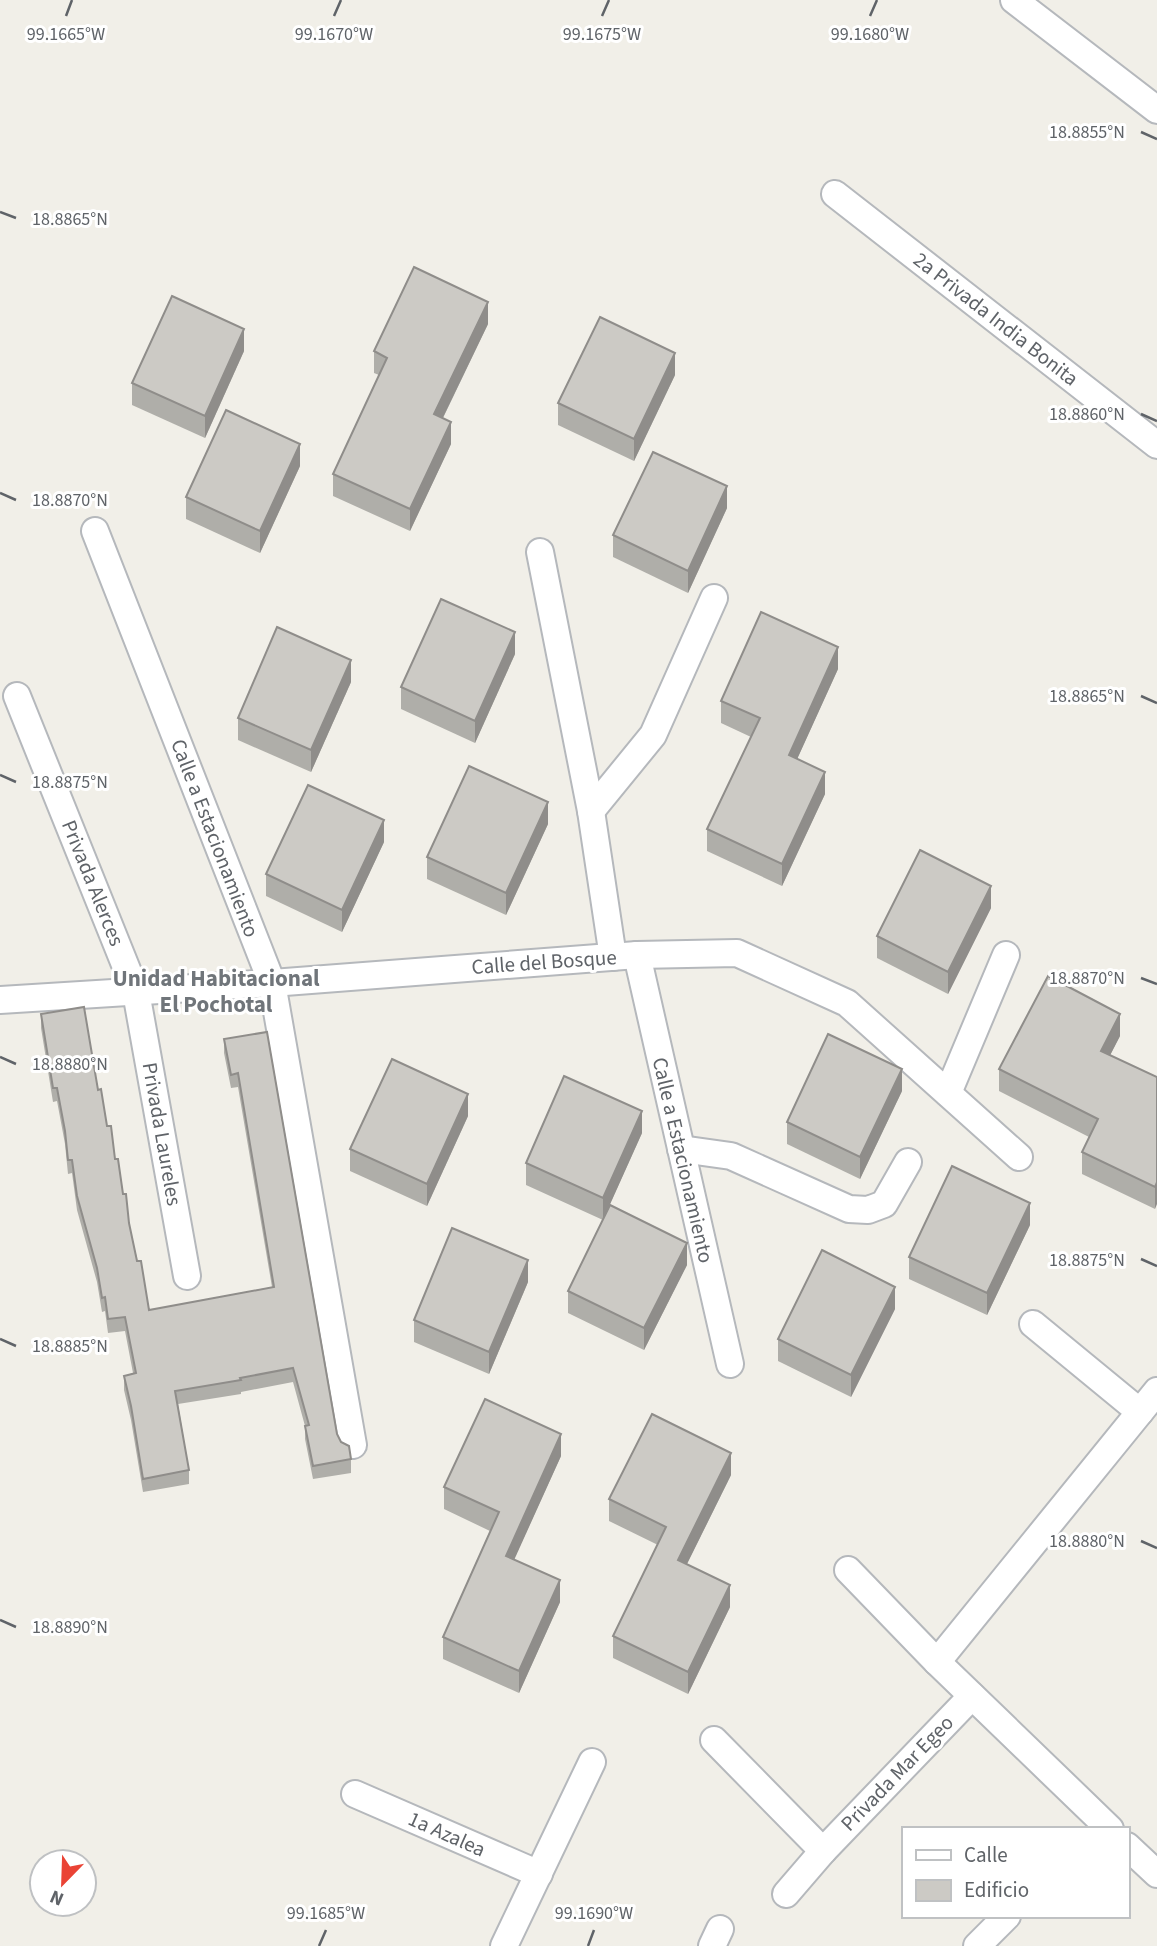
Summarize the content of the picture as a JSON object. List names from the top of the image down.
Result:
{
  "streets": {
    "street": [
      "2a Privada India Bonita",
      "Calle a Estacionamiento",
      "Privada Alerces",
      "Calle del Bosque",
      "Privada Laureles",
      "Privada Mar Egeo",
      "1a Azalea"
    ]
  },
  "crossings": [
    ["Calle a Estacionamiento", "Calle del Bosque"],
    ["Privada Alerces", "Calle del Bosque"],
    ["Privada Alerces", "Privada Laureles"],
    ["Calle del Bosque", "Privada Laureles"]
  ],
  "districts": ["Unidad Habitacional El Pochotal"],
  "legend": ["Calle", "Edificio"],
  "north": "bottom left",
  "coordinates": [
    "99.1665°W",
    "99.1680°W",
    "99.1670°W",
    "99.1675°W",
    "18.8855°N",
    "18.8865°N",
    "18.8860°N",
    "18.8870°N",
    "18.8875°N",
    "18.8880°N",
    "18.8885°N",
    "18.8890°N",
    "99.1685°W",
    "99.1690°W"
  ]
}
